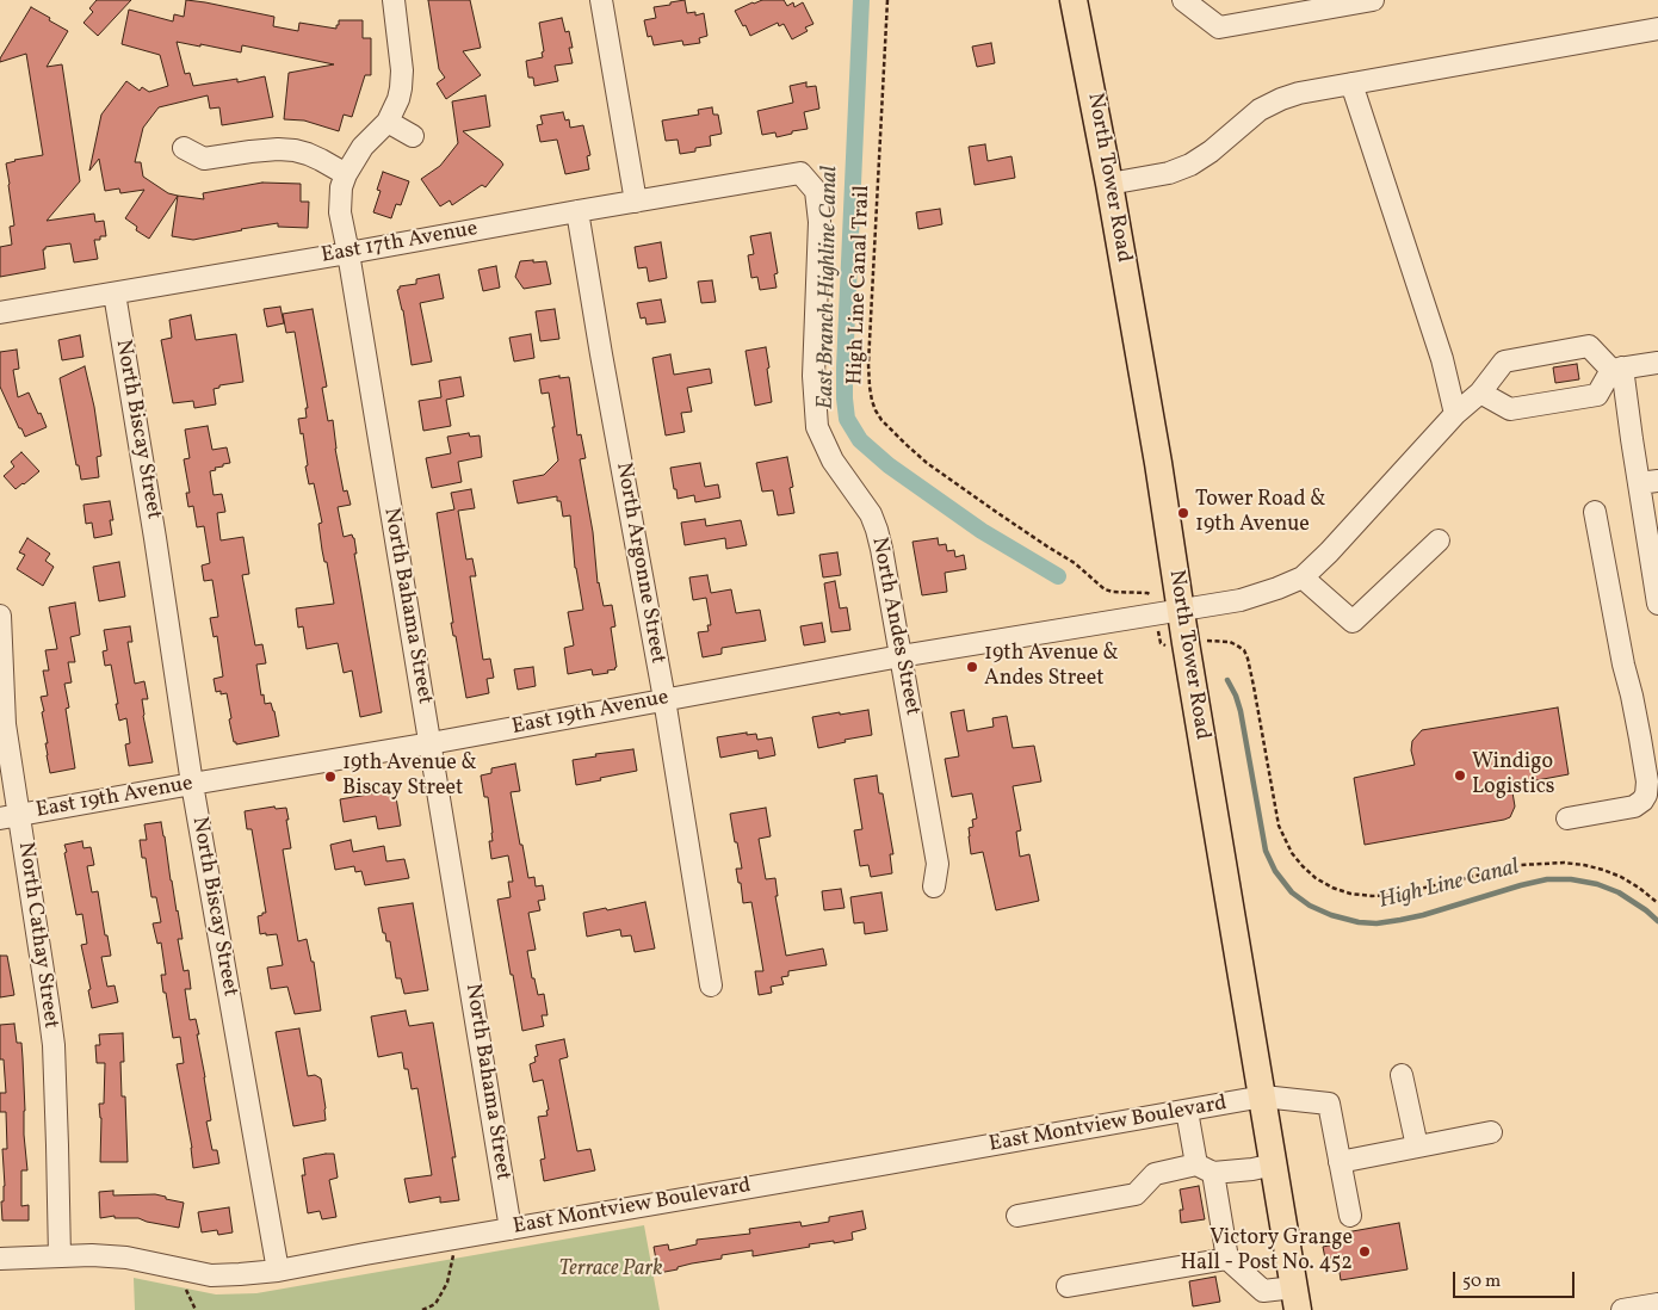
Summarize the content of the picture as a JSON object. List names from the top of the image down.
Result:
{
  "streets": {
    "main road": ["North Tower Road"],
    "street": [
      "East 17th Avenue",
      "North Biscay Street",
      "North Argonne Street",
      "North Bahama Street",
      "North Andes Street",
      "East 19th Avenue",
      "North Cathay Street",
      "East Montview Boulevard"
    ],
    "path": ["High Line Canal Trail"]
  },
  "crossings": [
    ["North Tower Road", "East 19th Avenue"],
    ["North Tower Road", "East Montview Boulevard"],
    ["East 17th Avenue", "North Biscay Street"],
    ["East 17th Avenue", "North Argonne Street"],
    ["East 17th Avenue", "North Bahama Street"],
    ["East 17th Avenue", "North Andes Street"],
    ["North Biscay Street", "East 19th Avenue"],
    ["North Biscay Street", "East Montview Boulevard"],
    ["North Argonne Street", "East 19th Avenue"],
    ["North Bahama Street", "East 19th Avenue"],
    ["North Bahama Street", "East Montview Boulevard"],
    ["North Andes Street", "East 19th Avenue"],
    ["East 19th Avenue", "North Cathay Street"],
    ["North Cathay Street", "East Montview Boulevard"]
  ],
  "water": ["East Branch Highline Canal", "High Line Canal"],
  "parks": ["Terrace Park"],
  "places": [
    "Tower Road & 19th Avenue",
    "19th Avenue & Andes Street",
    "Windigo Logistics",
    "19th Avenue & Biscay Street",
    "Victory Grange Hall - Post No. 452"
  ],
  "scale_bar": "50 m"
}
